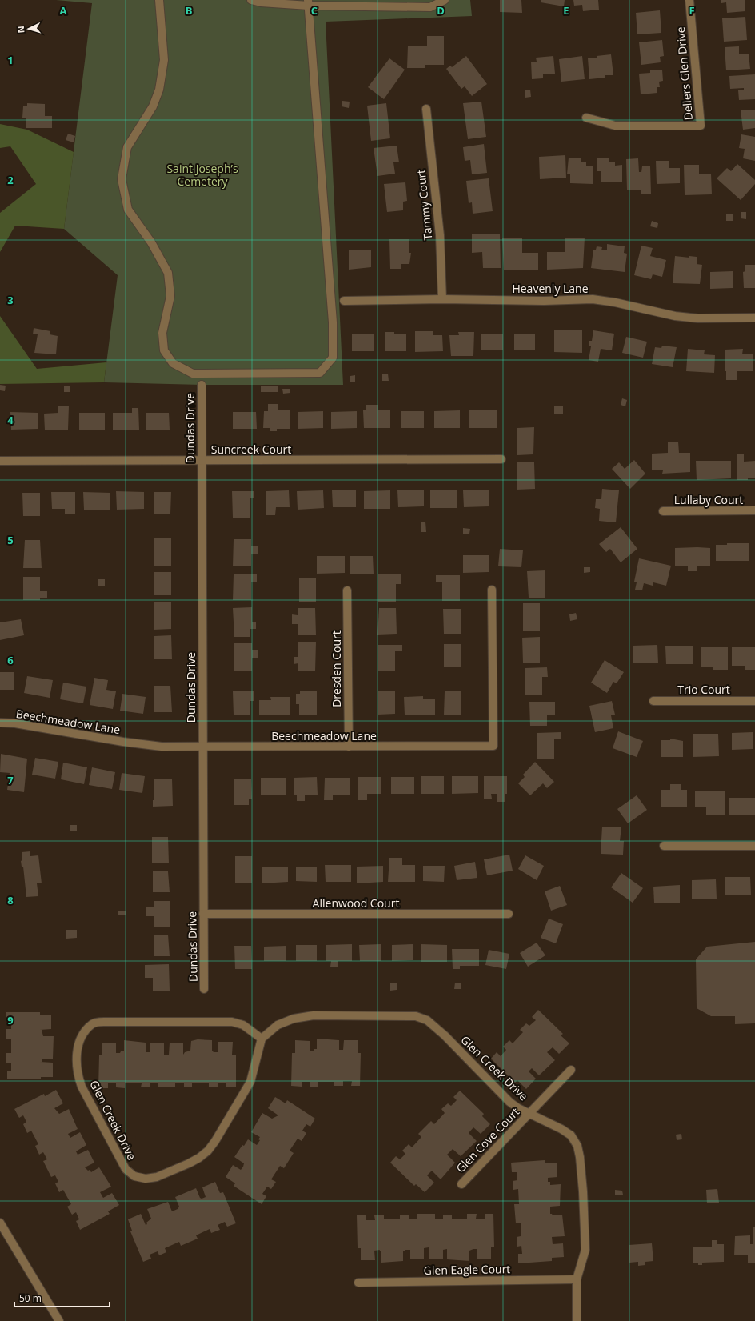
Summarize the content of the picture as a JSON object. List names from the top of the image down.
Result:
{
  "streets": {
    "street": [
      "Dellers Glen Drive",
      "Tammy Court",
      "Heavenly Lane",
      "Dundas Drive",
      "Suncreek Court",
      "Lullaby Court",
      "Dresden Court",
      "Trio Court",
      "Beechmeadow Lane",
      "Allenwood Court",
      "Glen Creek Drive",
      "Glen Cove Court",
      "Glen Eagle Court"
    ]
  },
  "crossings": [
    ["Tammy Court", "Heavenly Lane"],
    ["Dundas Drive", "Suncreek Court"],
    ["Dundas Drive", "Beechmeadow Lane"],
    ["Dundas Drive", "Allenwood Court"],
    ["Dresden Court", "Beechmeadow Lane"],
    ["Glen Creek Drive", "Glen Cove Court"],
    ["Glen Creek Drive", "Glen Eagle Court"]
  ],
  "parks": ["Saint Joseph’s Cemetery"],
  "scale_bar": "50 m",
  "north": "left",
  "grid": {
    "columns": [
      "A",
      "B",
      "C",
      "D",
      "E",
      "F"
    ],
    "rows": [
      "1",
      "2",
      "3",
      "4",
      "5",
      "6",
      "7",
      "8",
      "9"
    ]
  }
}
